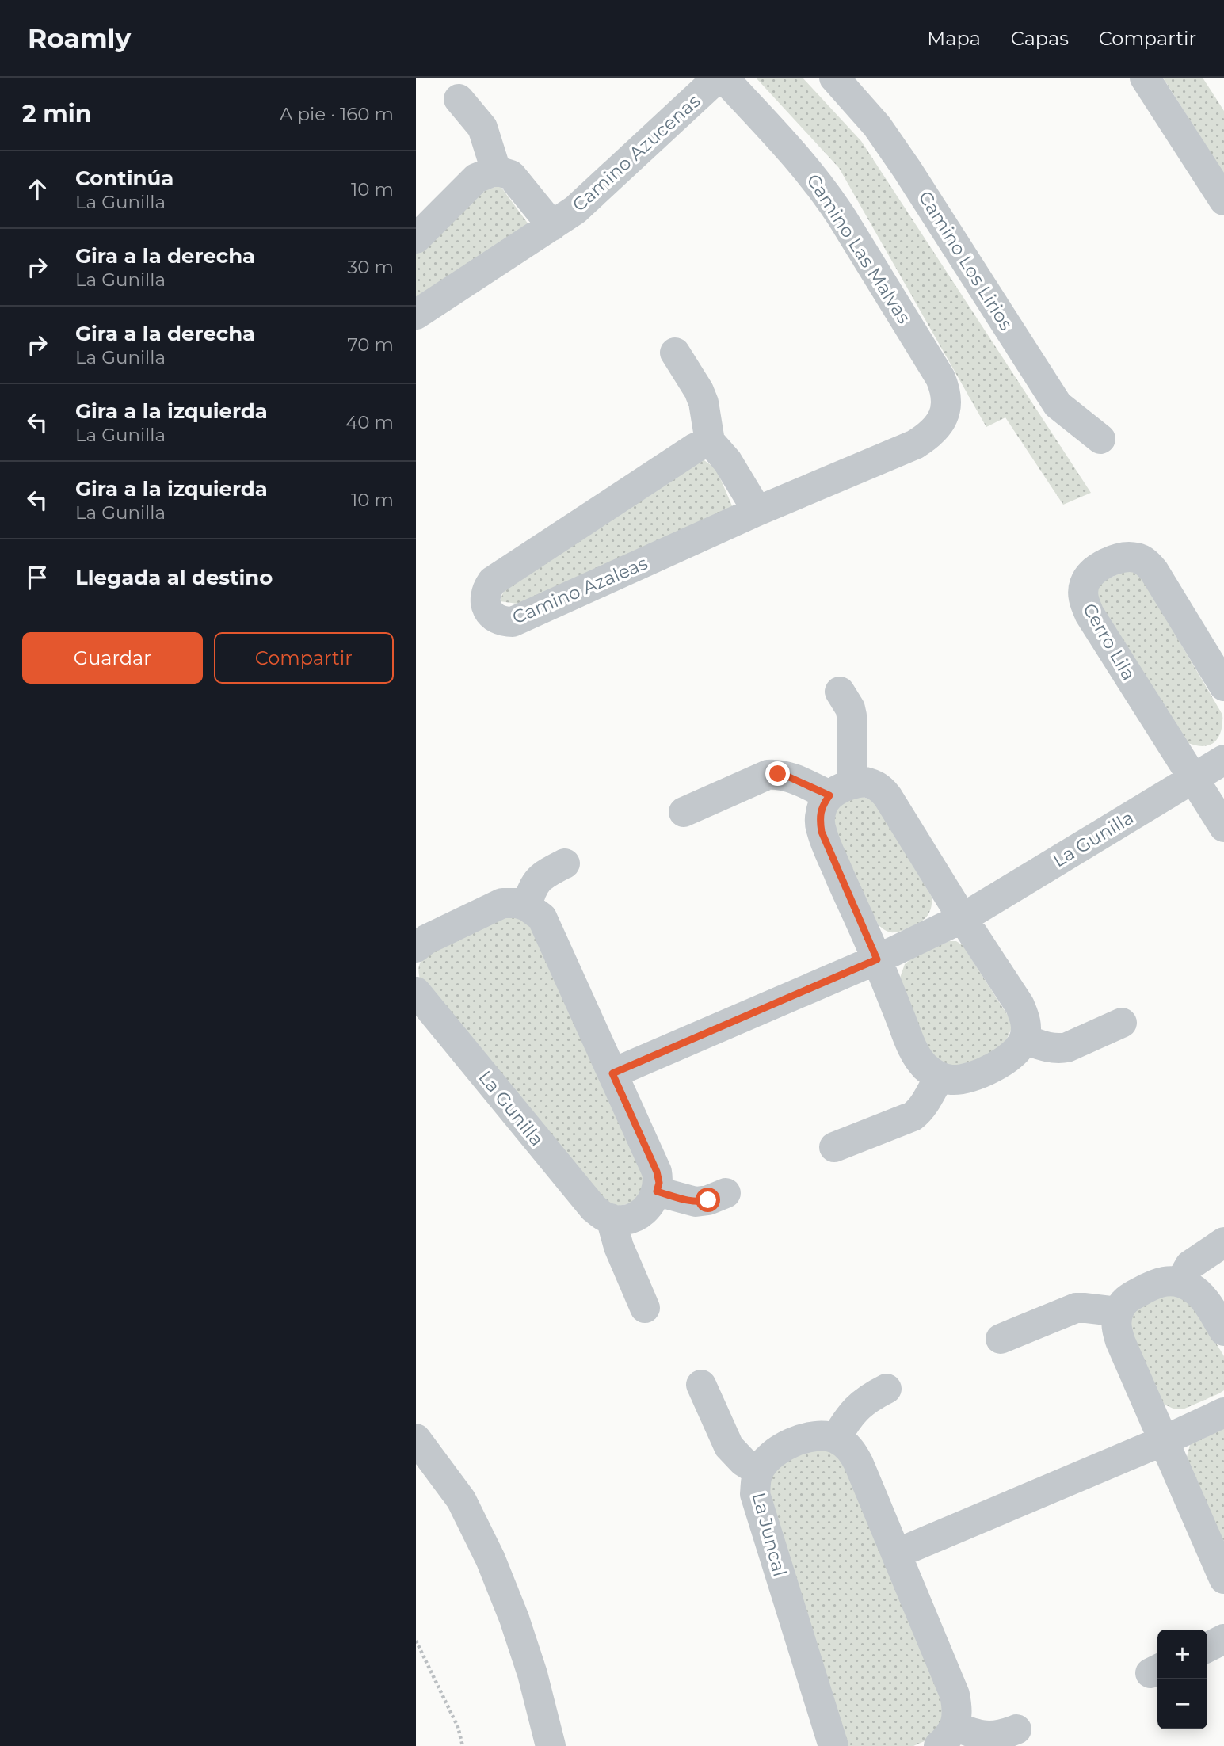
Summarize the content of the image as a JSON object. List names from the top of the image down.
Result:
{
  "streets": {
    "street": [
      "Camino Azucenas",
      "Camino Las Malvas",
      "Camino Los Lirios",
      "Camino Azaleas",
      "Cerro Lila",
      "La Gunilla",
      "La Juncal"
    ]
  },
  "crossings": [
    ["Camino Las Malvas", "Camino Azaleas"],
    ["Cerro Lila", "La Gunilla"]
  ],
  "page": {
    "header": "Roamly",
    "nav": ["Mapa", "Capas", "Compartir"],
    "heading": ["2 min", "A pie · 160 m"],
    "list": [
      ["Continúa", "La Gunilla", "10 m"],
      ["Gira a la derecha", "La Gunilla", "30 m"],
      ["Gira a la derecha", "La Gunilla", "70 m"],
      ["Gira a la izquierda", "La Gunilla", "40 m"],
      ["Gira a la izquierda", "La Gunilla", "10 m"],
      "Llegada al destino"
    ],
    "buttons": ["Guardar", "Compartir"],
    "map_buttons": ["+", "−"]
  }
}
